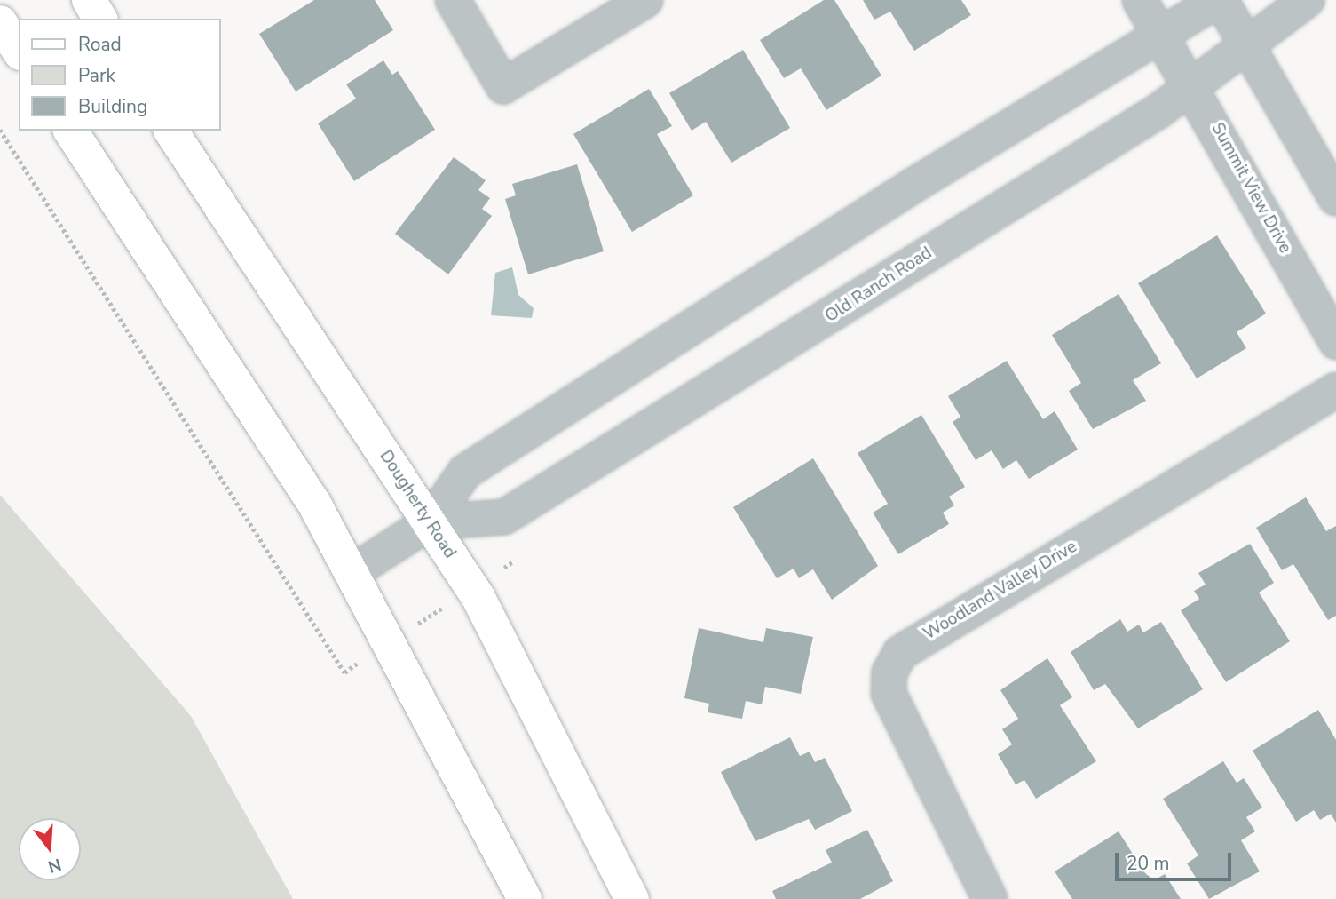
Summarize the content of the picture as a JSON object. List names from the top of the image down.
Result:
{
  "streets": {
    "main road": ["Dougherty Road"],
    "street": ["Summit View Drive", "Old Ranch Road", "Woodland Valley Drive"]
  },
  "crossings": [
    ["Summit View Drive", "Old Ranch Road"],
    ["Old Ranch Road", "Dougherty Road"]
  ],
  "legend": ["Road", "Park", "Building"],
  "scale_bar": "20 m",
  "north": "bottom"
}
